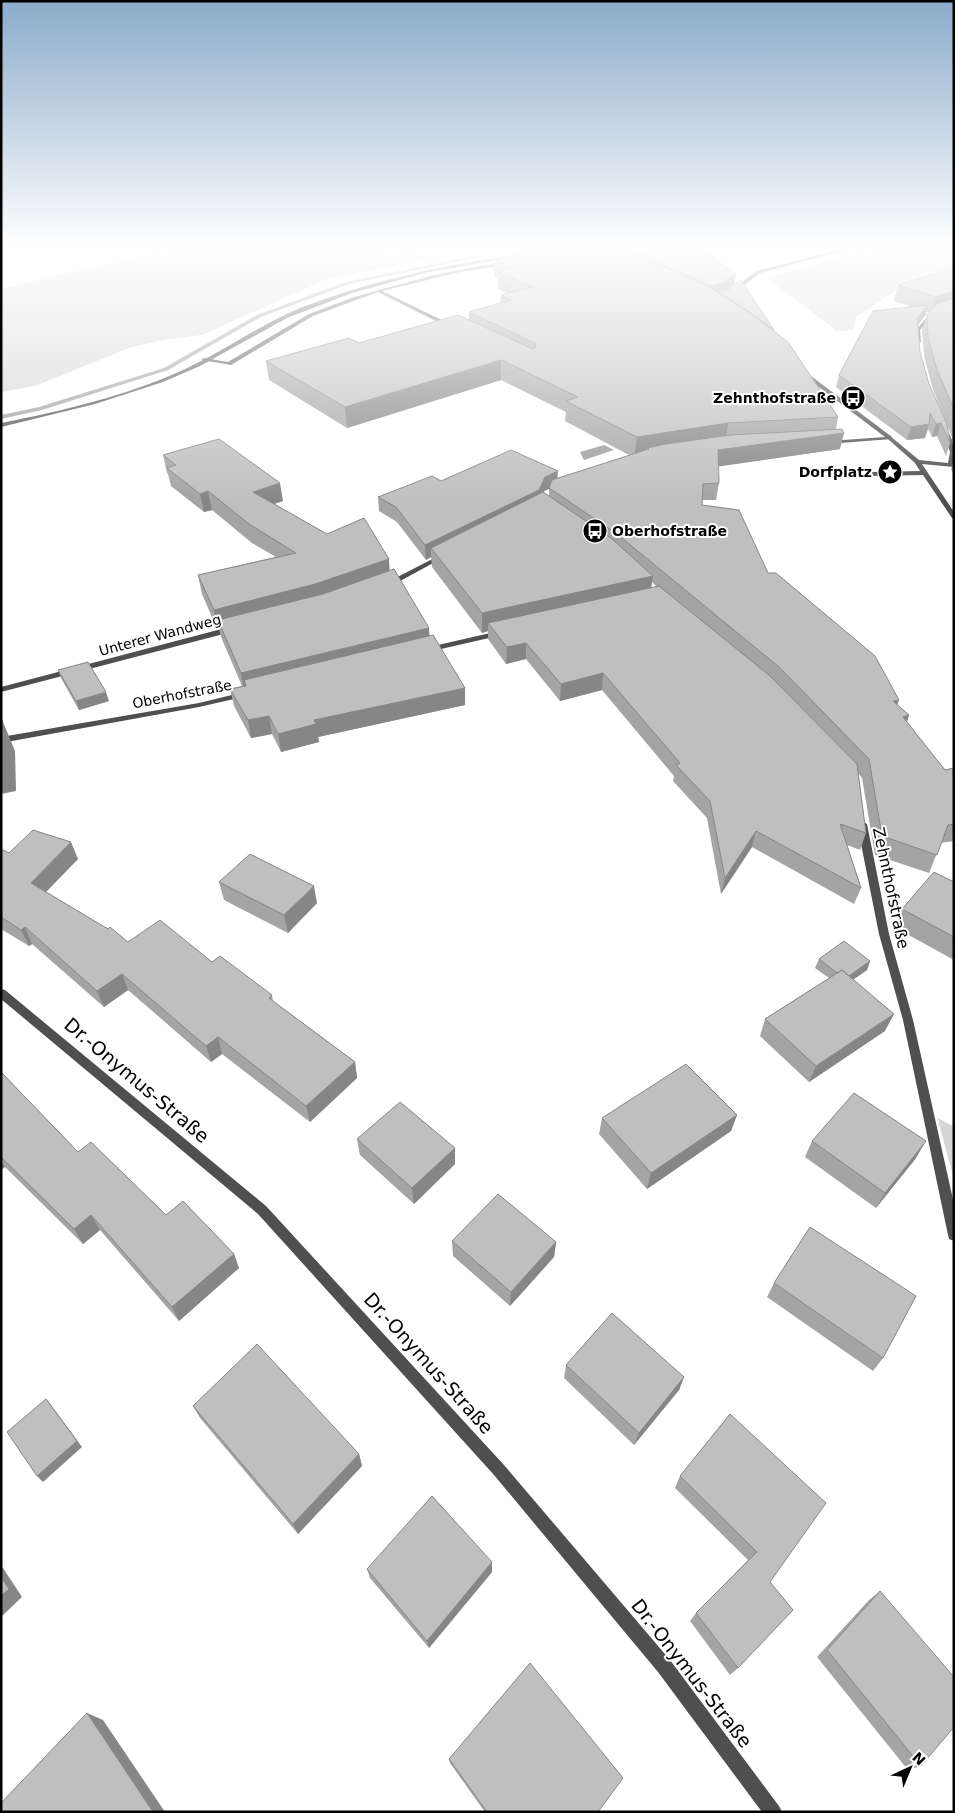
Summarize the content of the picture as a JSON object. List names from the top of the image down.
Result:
{
  "streets": {
    "street": [
      "Unterer Wandweg",
      "Oberhofstraße",
      "Zehnthofstraße",
      "Dr.-Onymus-Straße"
    ]
  },
  "places": {
    "bus stop": ["Zehnthofstraße", "Oberhofstraße"],
    "place": ["Dorfplatz"]
  },
  "north": "top right"
}
